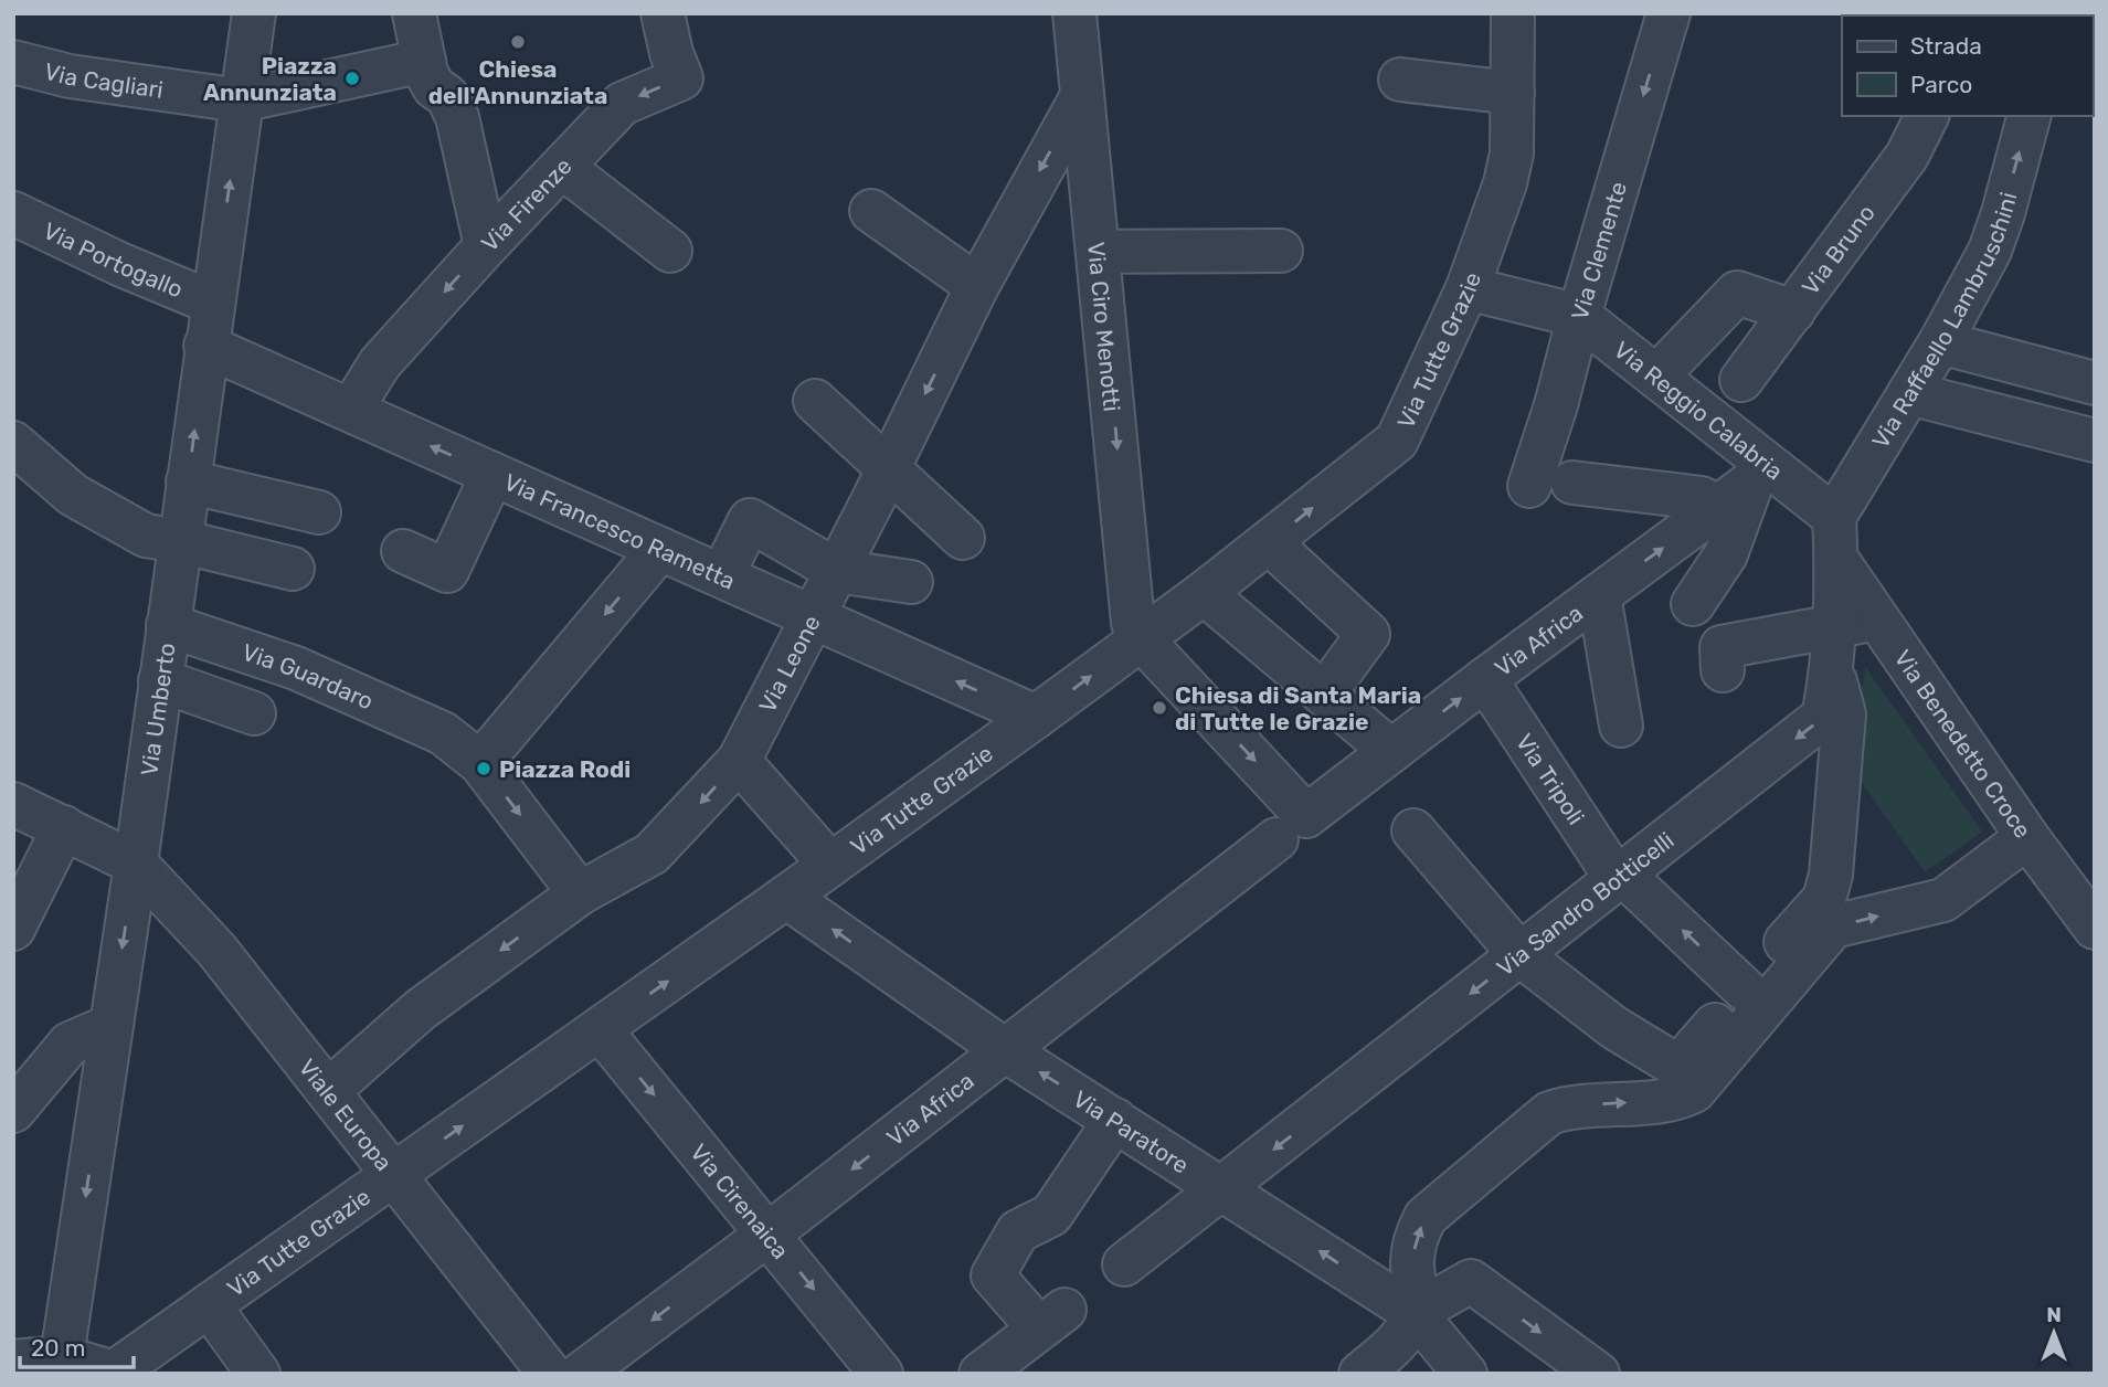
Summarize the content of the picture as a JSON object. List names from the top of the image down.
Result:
{
  "streets": {
    "street": [
      "Via Cagliari",
      "Via Firenze",
      "Via Clemente",
      "Via Bruno",
      "Via Portogallo",
      "Via Raffaello Lambruschini",
      "Via Ciro Menotti",
      "Via Tutte Grazie",
      "Via Reggio Calabria",
      "Via Francesco Rametta",
      "Via Africa",
      "Via Leone",
      "Via Guardaro",
      "Via Umberto",
      "Via Benedetto Croce",
      "Via Tripoli",
      "Via Sandro Botticelli",
      "Viale Europa",
      "Via Paratore",
      "Via Cirenaica"
    ]
  },
  "crossings": [
    ["Via Cagliari", "Via Umberto"],
    ["Via Firenze", "Via Francesco Rametta"],
    ["Via Clemente", "Via Reggio Calabria"],
    ["Via Portogallo", "Via Umberto"],
    ["Via Raffaello Lambruschini", "Via Reggio Calabria"],
    ["Via Raffaello Lambruschini", "Via Sandro Botticelli"],
    ["Via Ciro Menotti", "Via Tutte Grazie"],
    ["Via Ciro Menotti", "Via Leone"],
    ["Via Tutte Grazie", "Via Reggio Calabria"],
    ["Via Tutte Grazie", "Via Francesco Rametta"],
    ["Via Tutte Grazie", "Via Umberto"],
    ["Via Tutte Grazie", "Viale Europa"],
    ["Via Tutte Grazie", "Via Paratore"],
    ["Via Tutte Grazie", "Via Cirenaica"],
    ["Via Reggio Calabria", "Via Africa"],
    ["Via Reggio Calabria", "Via Sandro Botticelli"],
    ["Via Francesco Rametta", "Via Leone"],
    ["Via Francesco Rametta", "Via Umberto"],
    ["Via Africa", "Via Tripoli"],
    ["Via Africa", "Via Paratore"],
    ["Via Africa", "Via Cirenaica"],
    ["Via Leone", "Via Guardaro"],
    ["Via Leone", "Viale Europa"],
    ["Via Guardaro", "Via Umberto"],
    ["Via Umberto", "Viale Europa"],
    ["Via Benedetto Croce", "Via Sandro Botticelli"],
    ["Via Tripoli", "Via Sandro Botticelli"],
    ["Via Sandro Botticelli", "Via Paratore"]
  ],
  "one_way": [
    "Via Firenze",
    "Via Clemente",
    "Via Raffaello Lambruschini",
    "Via Ciro Menotti",
    "Via Leone",
    "Via Tripoli",
    "Via Cirenaica"
  ],
  "places": [
    "Chiesa dell'Annunziata",
    "Piazza Annunziata",
    "Chiesa di Santa Maria di Tutte le Grazie",
    "Piazza Rodi"
  ],
  "legend": ["Strada", "Parco"],
  "scale_bar": "20 m",
  "north": "top"
}
